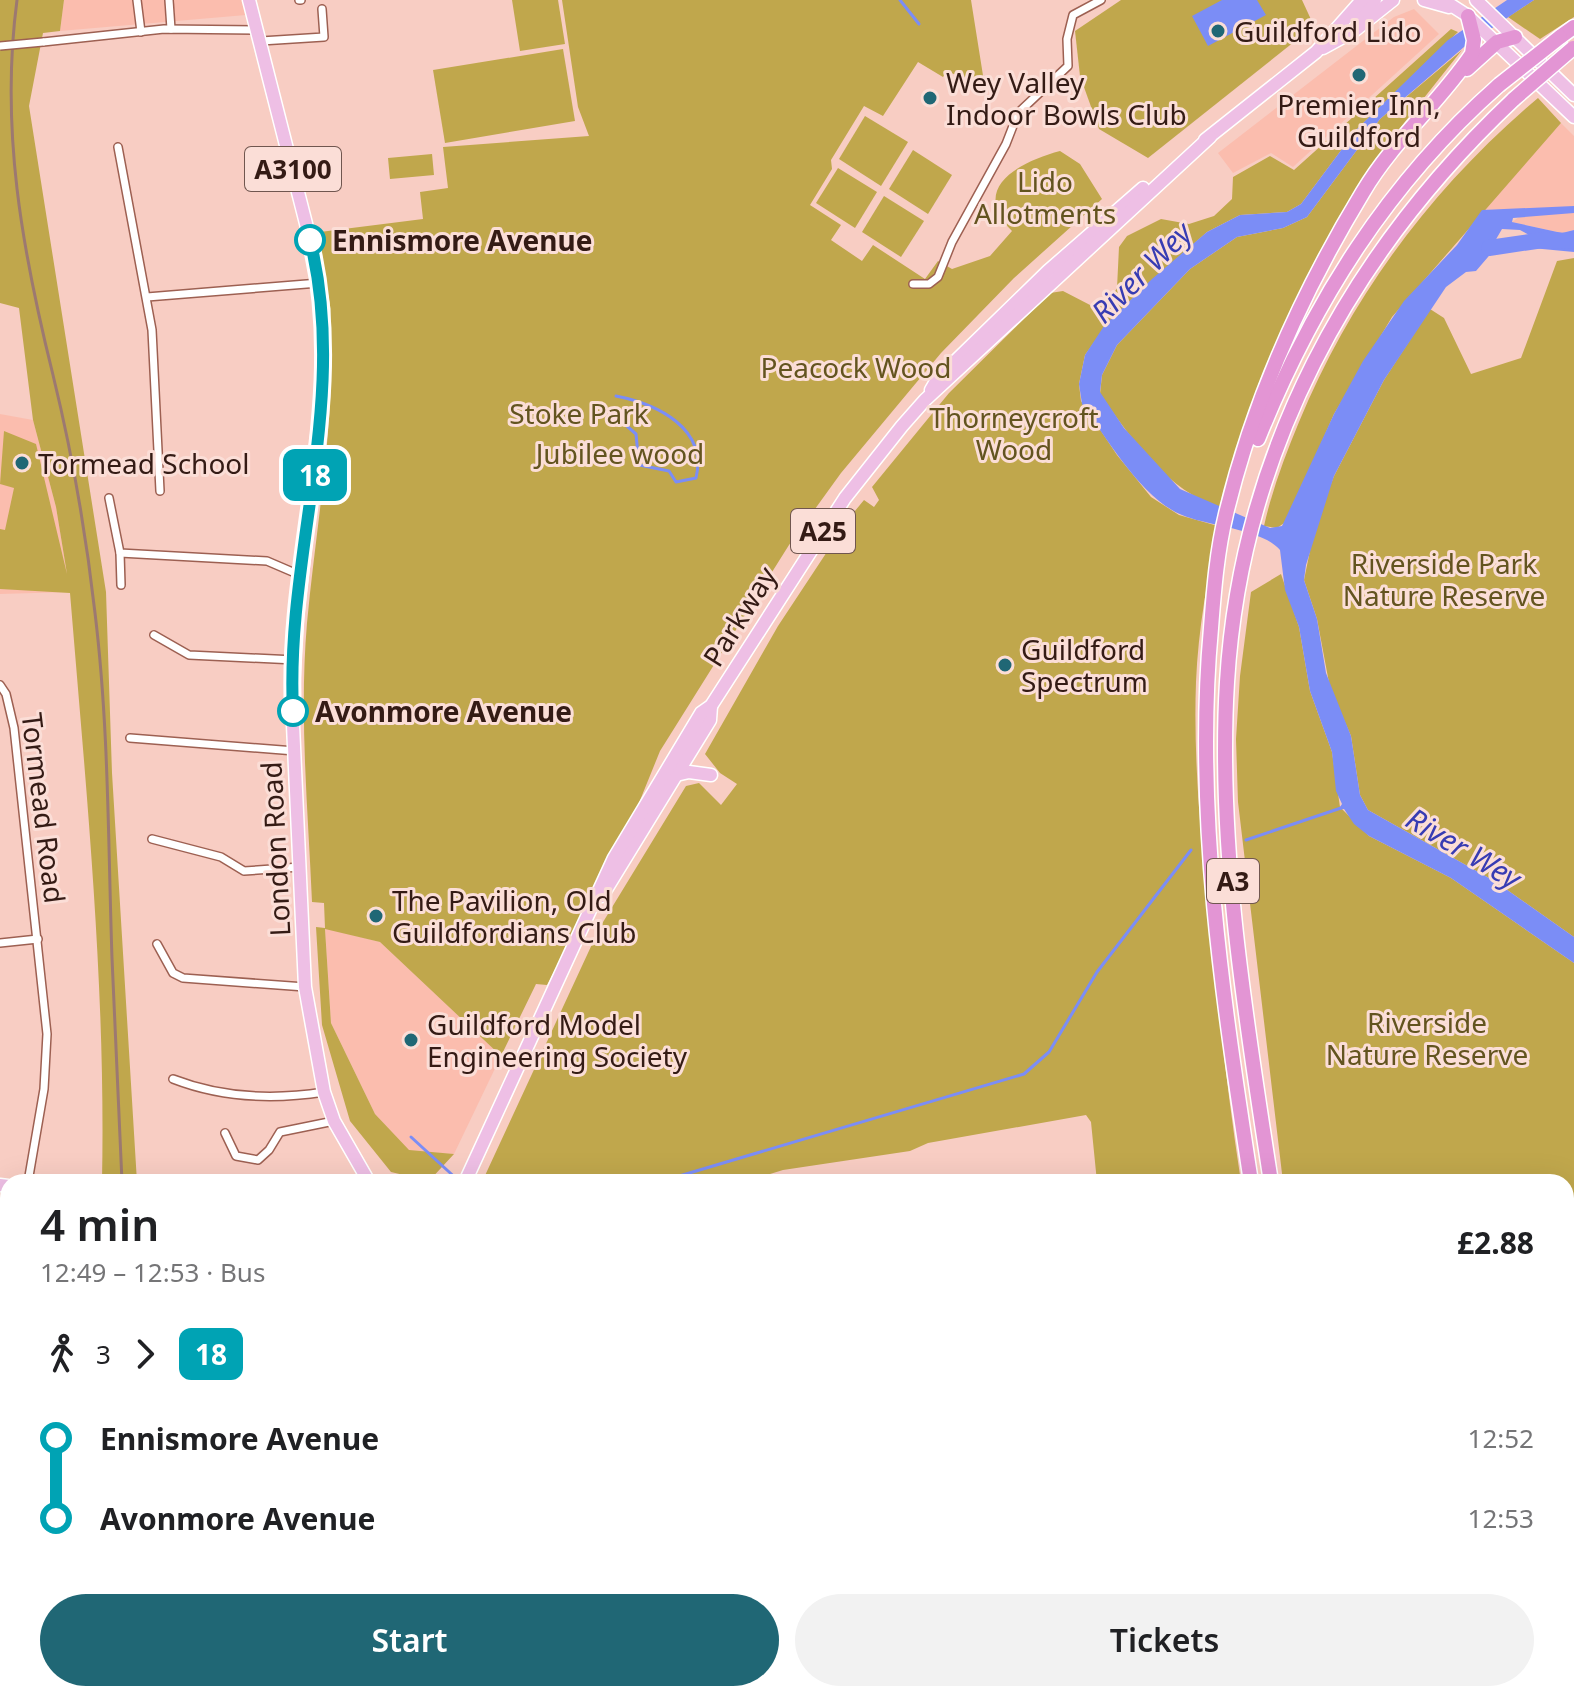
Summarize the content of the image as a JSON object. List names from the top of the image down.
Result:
{
  "streets": {
    "highway": ["A3"],
    "main road": [
      "A3100",
      "A25",
      "Parkway",
      "London Road"
    ],
    "street": ["Tormead Road"]
  },
  "crossings": [
    ["A25", "Parkway"]
  ],
  "water": ["River Wey"],
  "parks": [
    "Lido Allotments",
    "Peacock Wood",
    "Stoke Park",
    "Thorneycroft Wood",
    "Jubilee wood",
    "Riverside Park Nature Reserve",
    "Riverside Nature Reserve"
  ],
  "places": [
    "Guildford Lido",
    "Premier Inn, Guildford",
    "Wey Valley Indoor Bowls Club",
    "Ennismore Avenue",
    "Tormead School",
    "Guildford Spectrum",
    "Avonmore Avenue",
    "The Pavilion, Old Guildfordians Club",
    "Guildford Model Engineering Society"
  ],
  "lines": ["bus line 18"],
  "page": {
    "on_map": "18",
    "heading": ["4 min", "12:49 – 12:53 · Bus", "£2.88"],
    "legs": ["3", "18"],
    "list": [
      {
        "name": "Ennismore Avenue",
        "value": "12:52"
      },
      {
        "name": "Avonmore Avenue",
        "value": "12:53"
      }
    ],
    "buttons": ["Start", "Tickets"]
  }
}
